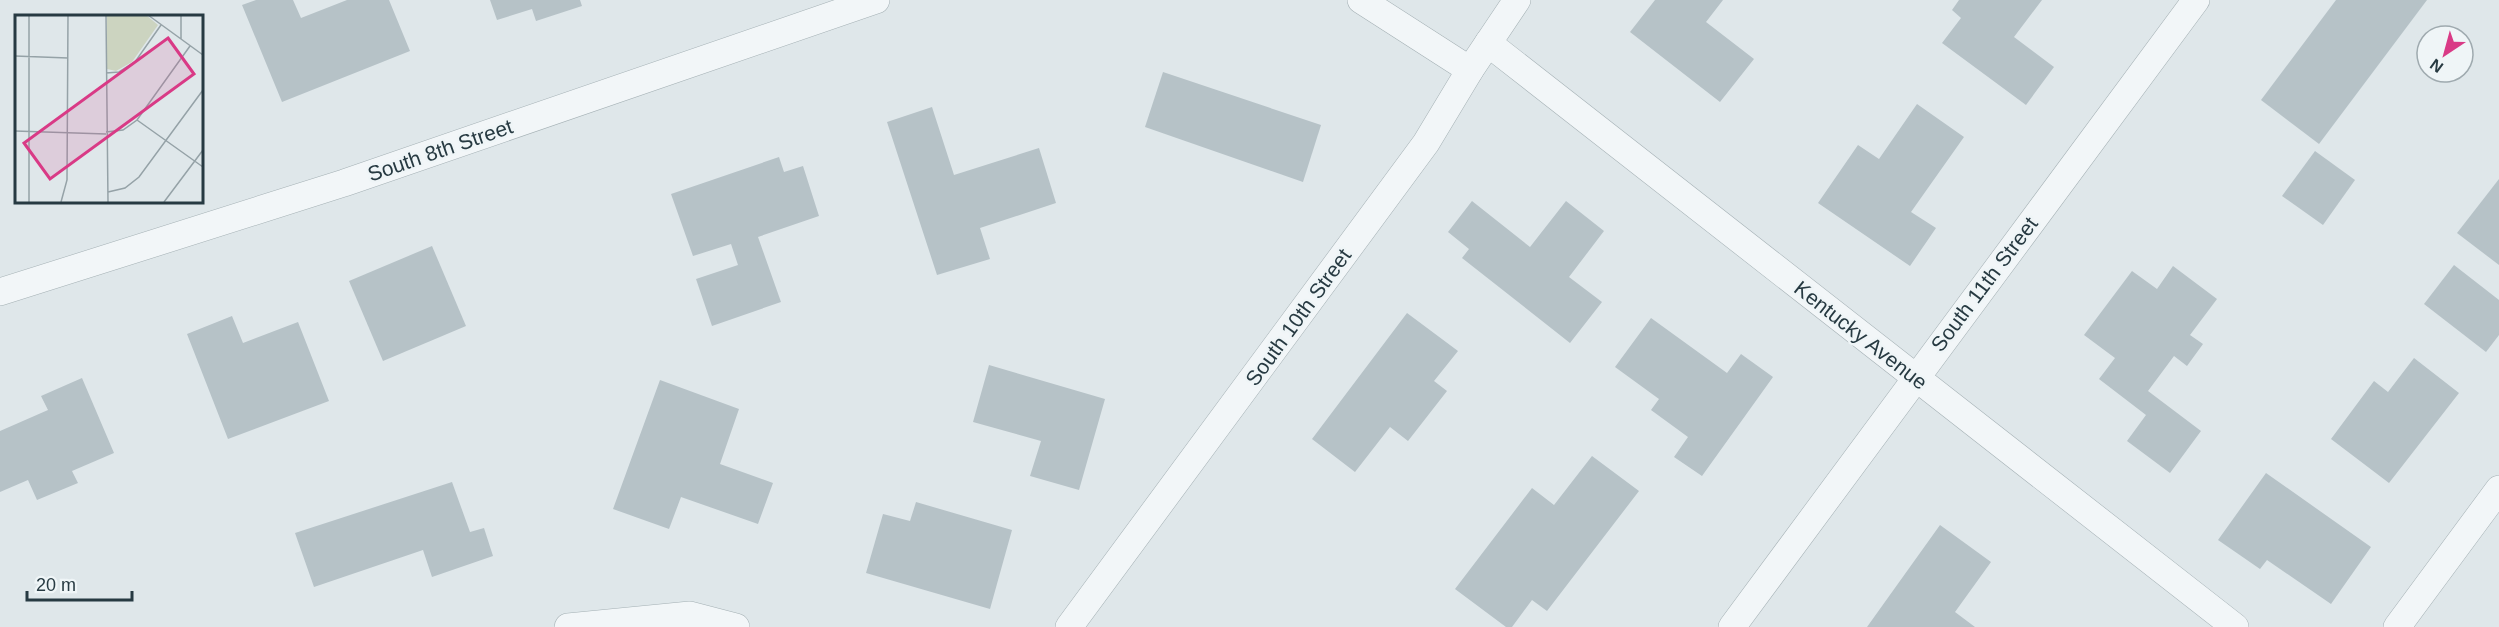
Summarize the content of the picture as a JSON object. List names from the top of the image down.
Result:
{
  "streets": {
    "street": [
      "South 8th Street",
      "South 11th Street",
      "South 10th Street",
      "Kentucky Avenue"
    ]
  },
  "crossings": [
    ["South 11th Street", "Kentucky Avenue"],
    ["South 10th Street", "Kentucky Avenue"]
  ],
  "scale_bar": "20 m",
  "north": "bottom left"
}
